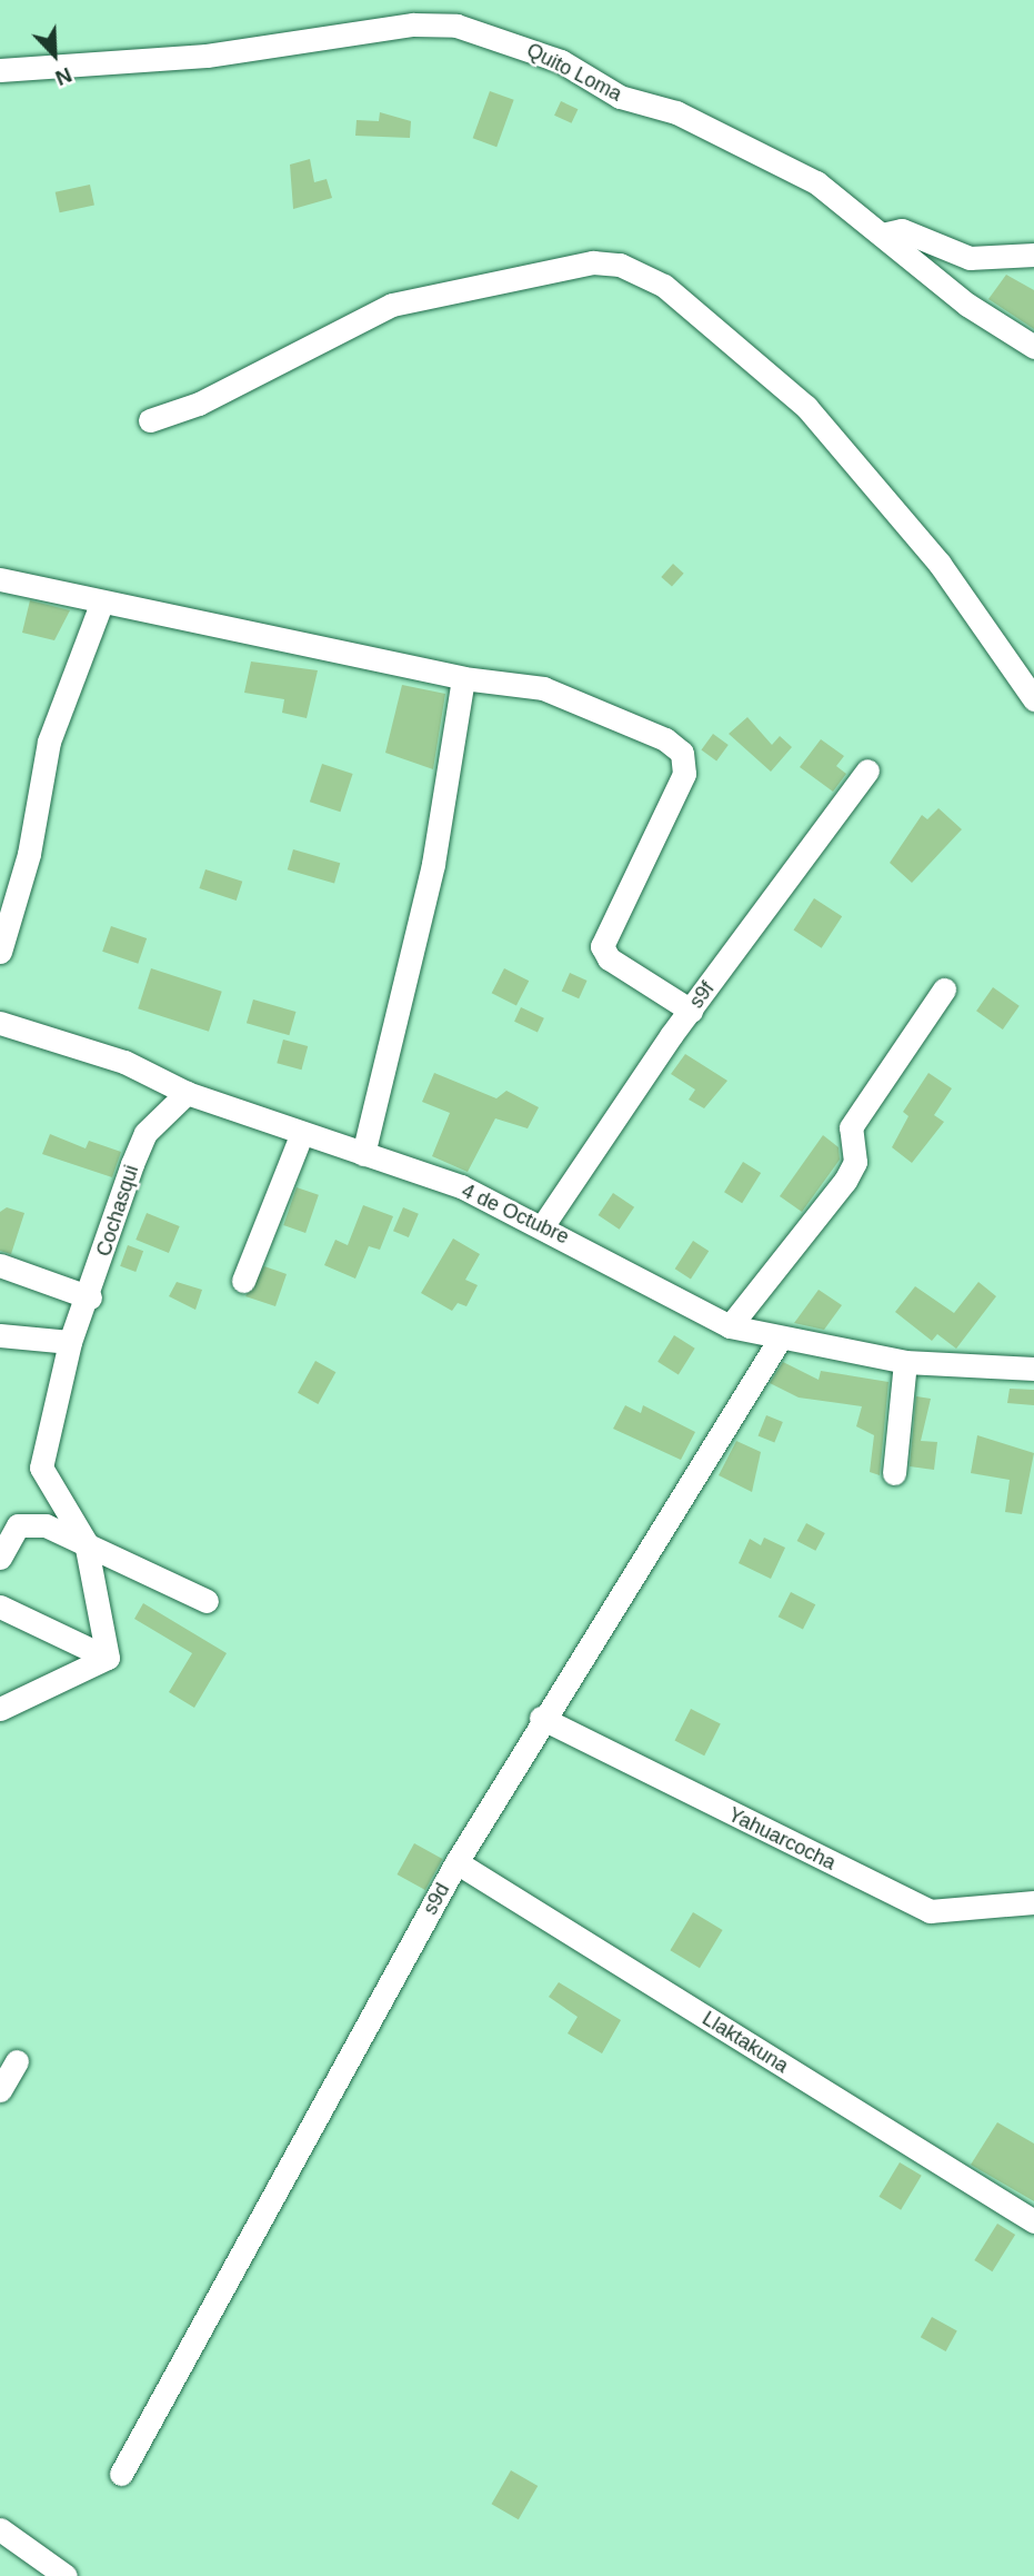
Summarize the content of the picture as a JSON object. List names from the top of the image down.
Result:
{
  "streets": {
    "street": [
      "Quito Loma",
      "s9f",
      "Cochasqui",
      "4 de Octubre",
      "Yahuarcocha",
      "s9d",
      "Llaktakuna"
    ]
  },
  "crossings": [
    ["s9f", "4 de Octubre"],
    ["Cochasqui", "4 de Octubre"],
    ["4 de Octubre", "s9d"],
    ["Yahuarcocha", "s9d"],
    ["s9d", "Llaktakuna"]
  ],
  "north": "bottom right"
}
